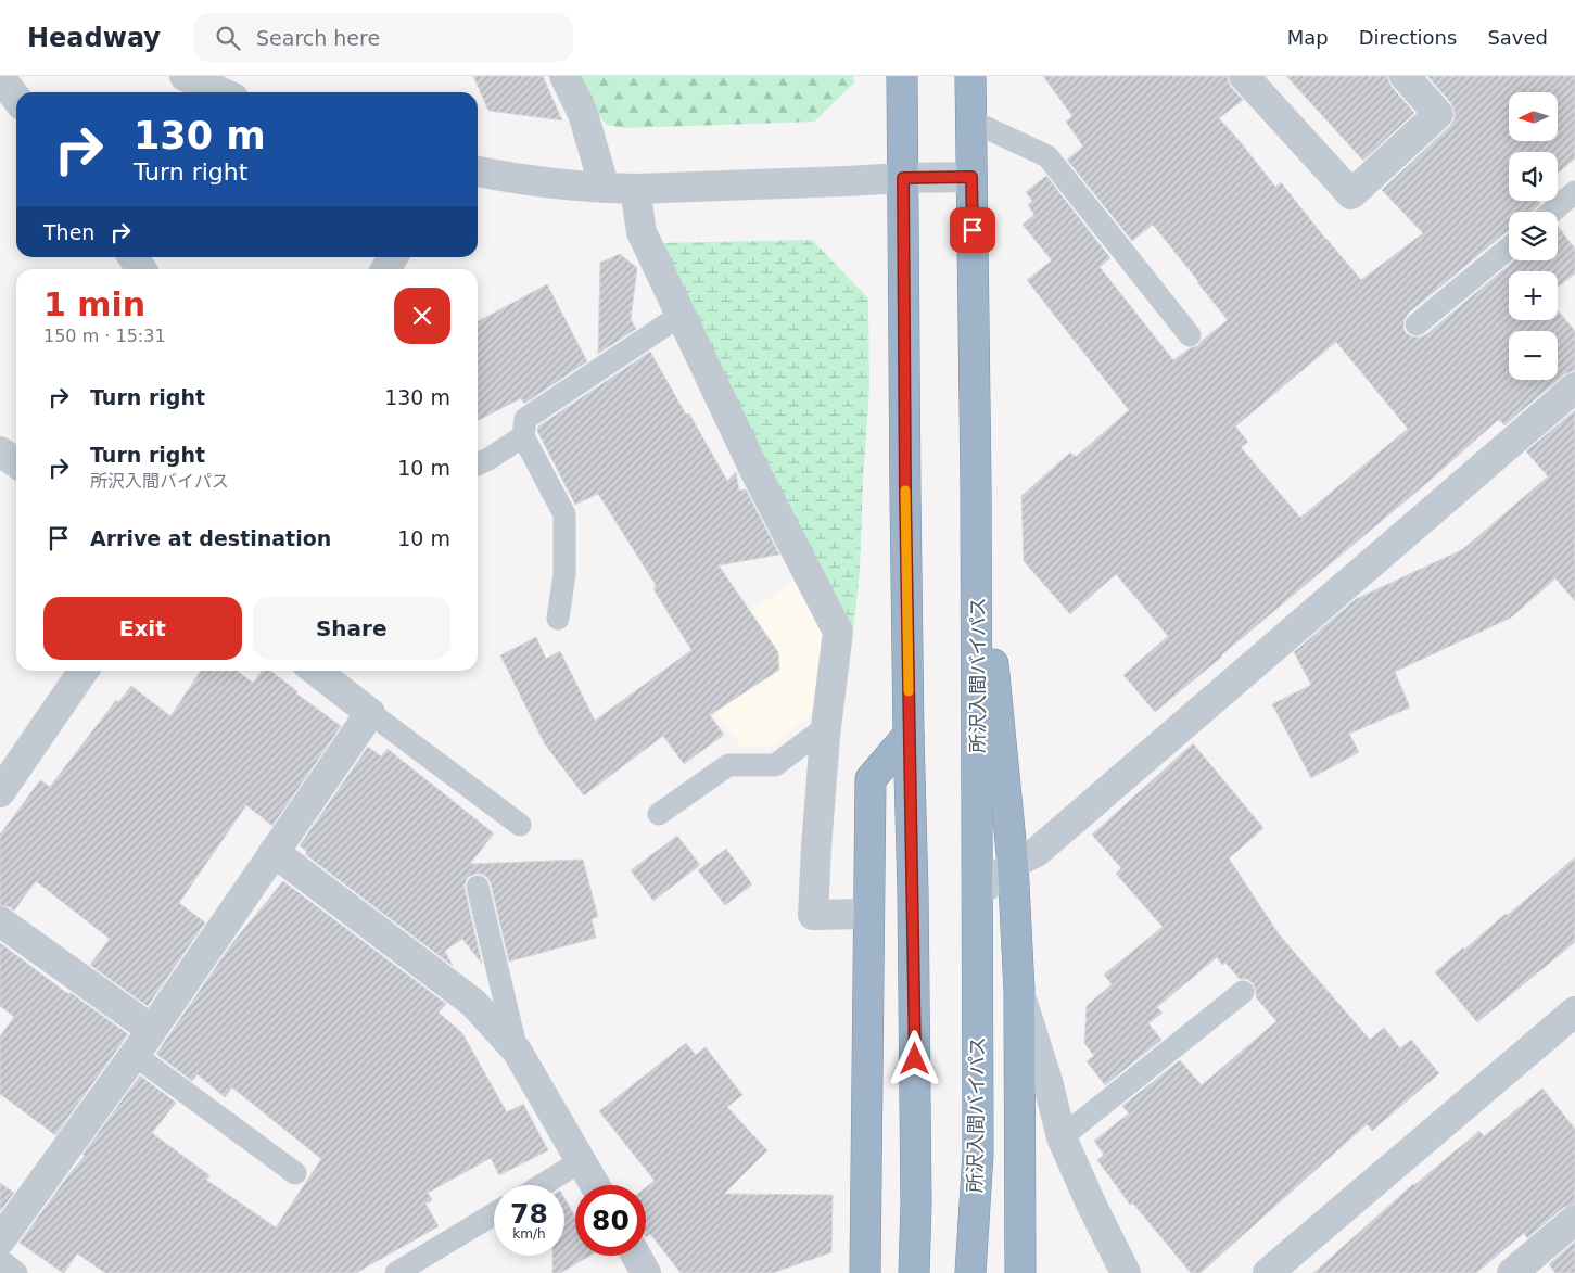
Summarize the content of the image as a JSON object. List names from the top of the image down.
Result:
{
  "streets": {
    "highway": ["所沢入間バイパス"]
  },
  "north": "left",
  "page": {
    "header": "Headway",
    "search": "Search here",
    "nav": ["Map", "Directions", "Saved"],
    "map_buttons": ["+", "−"],
    "turn": ["130 m", "Turn right"],
    "then": "Then",
    "heading": ["1 min", "150 m · 15:31"],
    "list": [
      {
        "name": "Turn right",
        "value": "130 m"
      },
      {
        "name": "Turn right",
        "note": "所沢入間バイパス",
        "value": "10 m"
      },
      {
        "name": "Arrive at destination",
        "value": "10 m"
      }
    ],
    "buttons": ["Exit", "Share"],
    "speed": "78 km/h",
    "limit": "80"
  }
}
